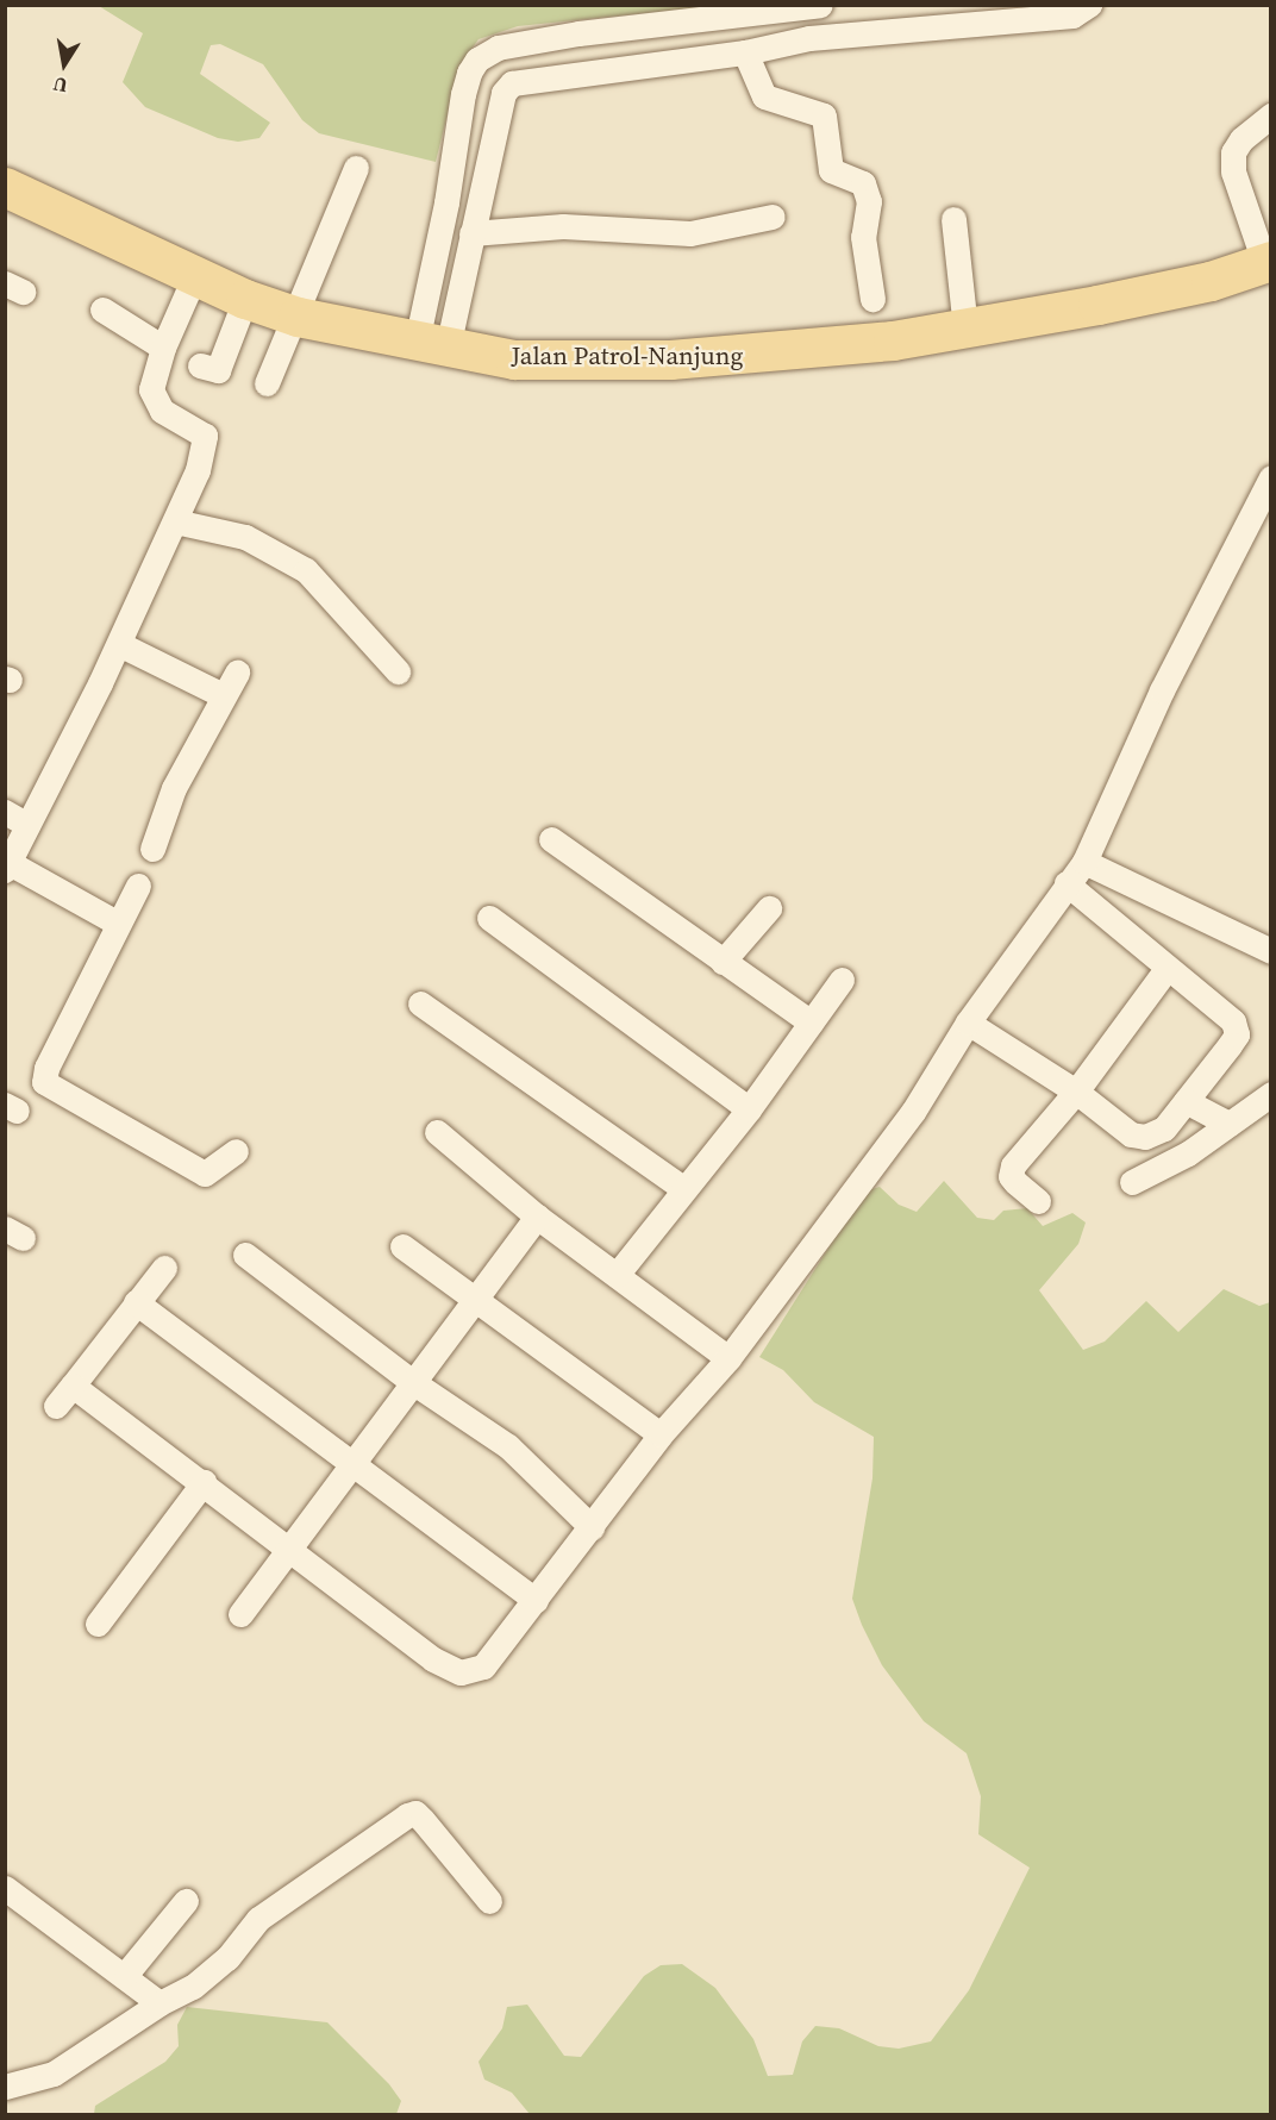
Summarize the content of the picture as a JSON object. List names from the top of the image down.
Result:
{
  "streets": {
    "main road": ["Jalan Patrol-Nanjung"]
  },
  "north": "bottom"
}
